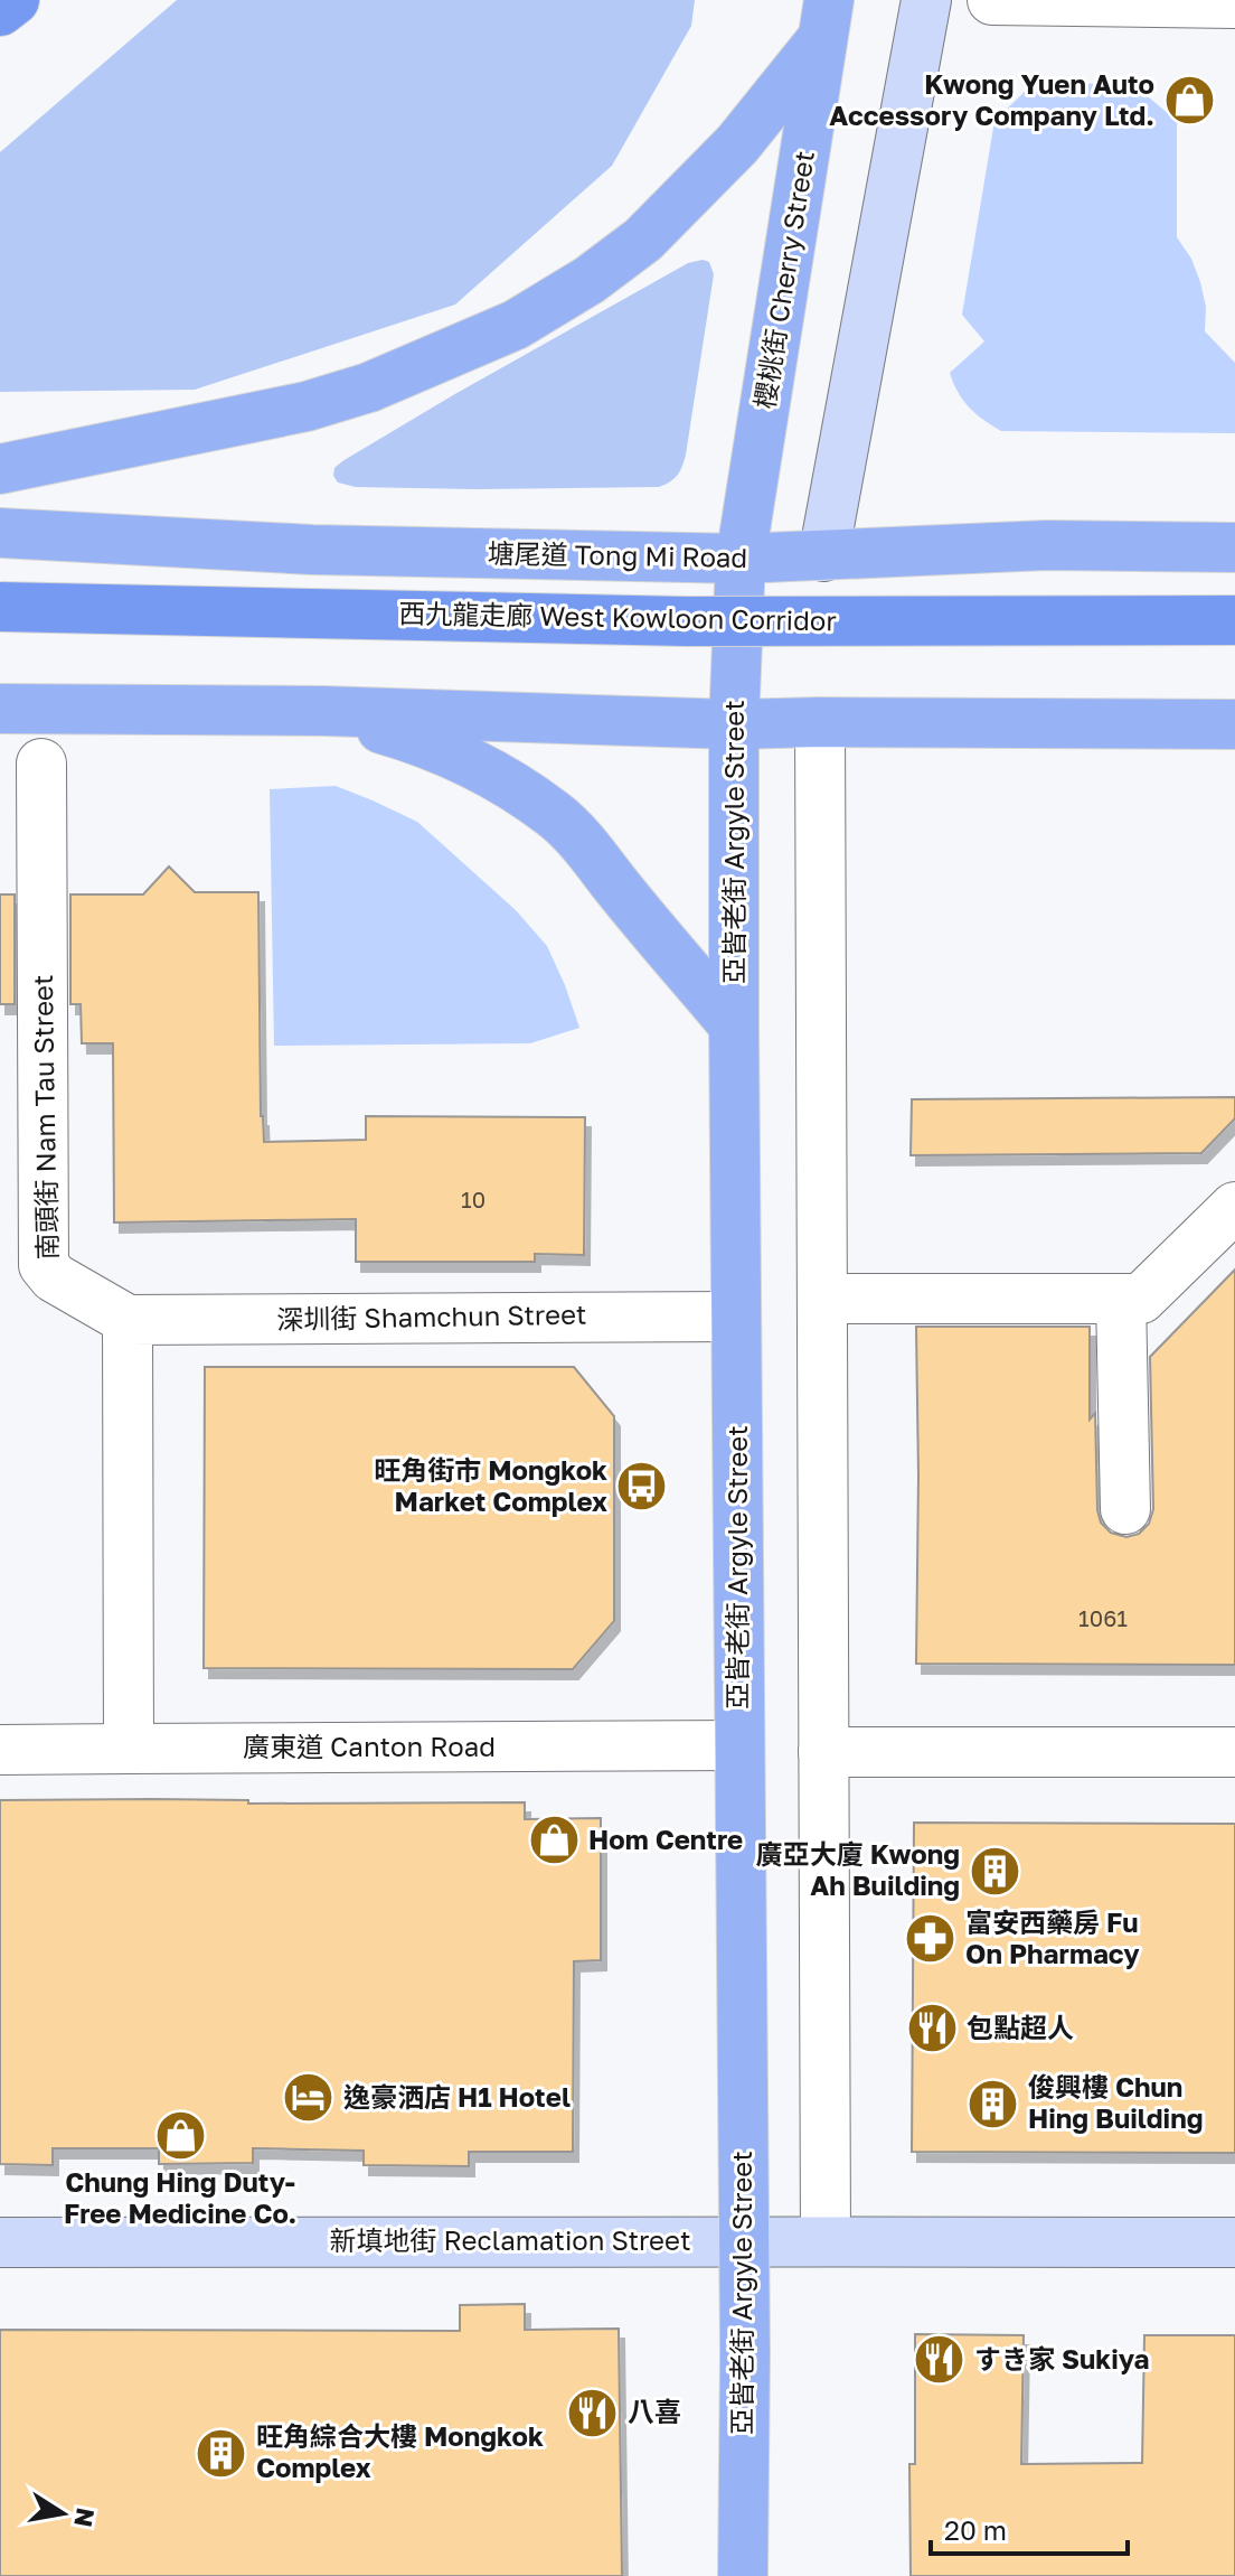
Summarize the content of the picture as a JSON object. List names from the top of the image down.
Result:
{
  "streets": {
    "highway": ["西九龍走廊 West Kowloon Corridor"],
    "main road": [
      "櫻桃街 Cherry Street",
      "塘尾道 Tong Mi Road",
      "亞皆老街 Argyle Street",
      "新填地街 Reclamation Street"
    ],
    "street": ["南頭街 Nam Tau Street", "深圳街 Shamchun Street", "廣東道 Canton Road"]
  },
  "crossings": [
    ["櫻桃街 Cherry Street", "塘尾道 Tong Mi Road"],
    ["櫻桃街 Cherry Street", "亞皆老街 Argyle Street"],
    ["塘尾道 Tong Mi Road", "亞皆老街 Argyle Street"],
    ["亞皆老街 Argyle Street", "深圳街 Shamchun Street"],
    ["亞皆老街 Argyle Street", "廣東道 Canton Road"],
    ["亞皆老街 Argyle Street", "新填地街 Reclamation Street"],
    ["南頭街 Nam Tau Street", "深圳街 Shamchun Street"]
  ],
  "places": {
    "shop": ["Kwong Yuen Auto Accessory Company Ltd.", "Hom Centre", "Chung Hing Duty- Free Medicine Co."],
    "bus stop": ["旺角街市 Mongkok Market Complex"],
    "building": ["廣亞大廈 Kwong Ah Building", "俊興樓 Chun Hing Building", "旺角綜合大樓 Mongkok Complex"],
    "pharmacy": ["富安西藥房 Fu On Pharmacy"],
    "restaurant": ["包點超人", "すき家 Sukiya", "八喜"],
    "hotel": ["逸豪洒店 H1 Hotel"]
  },
  "house_numbers": ["10", "1061"],
  "scale_bar": "20 m",
  "north": "right"
}
